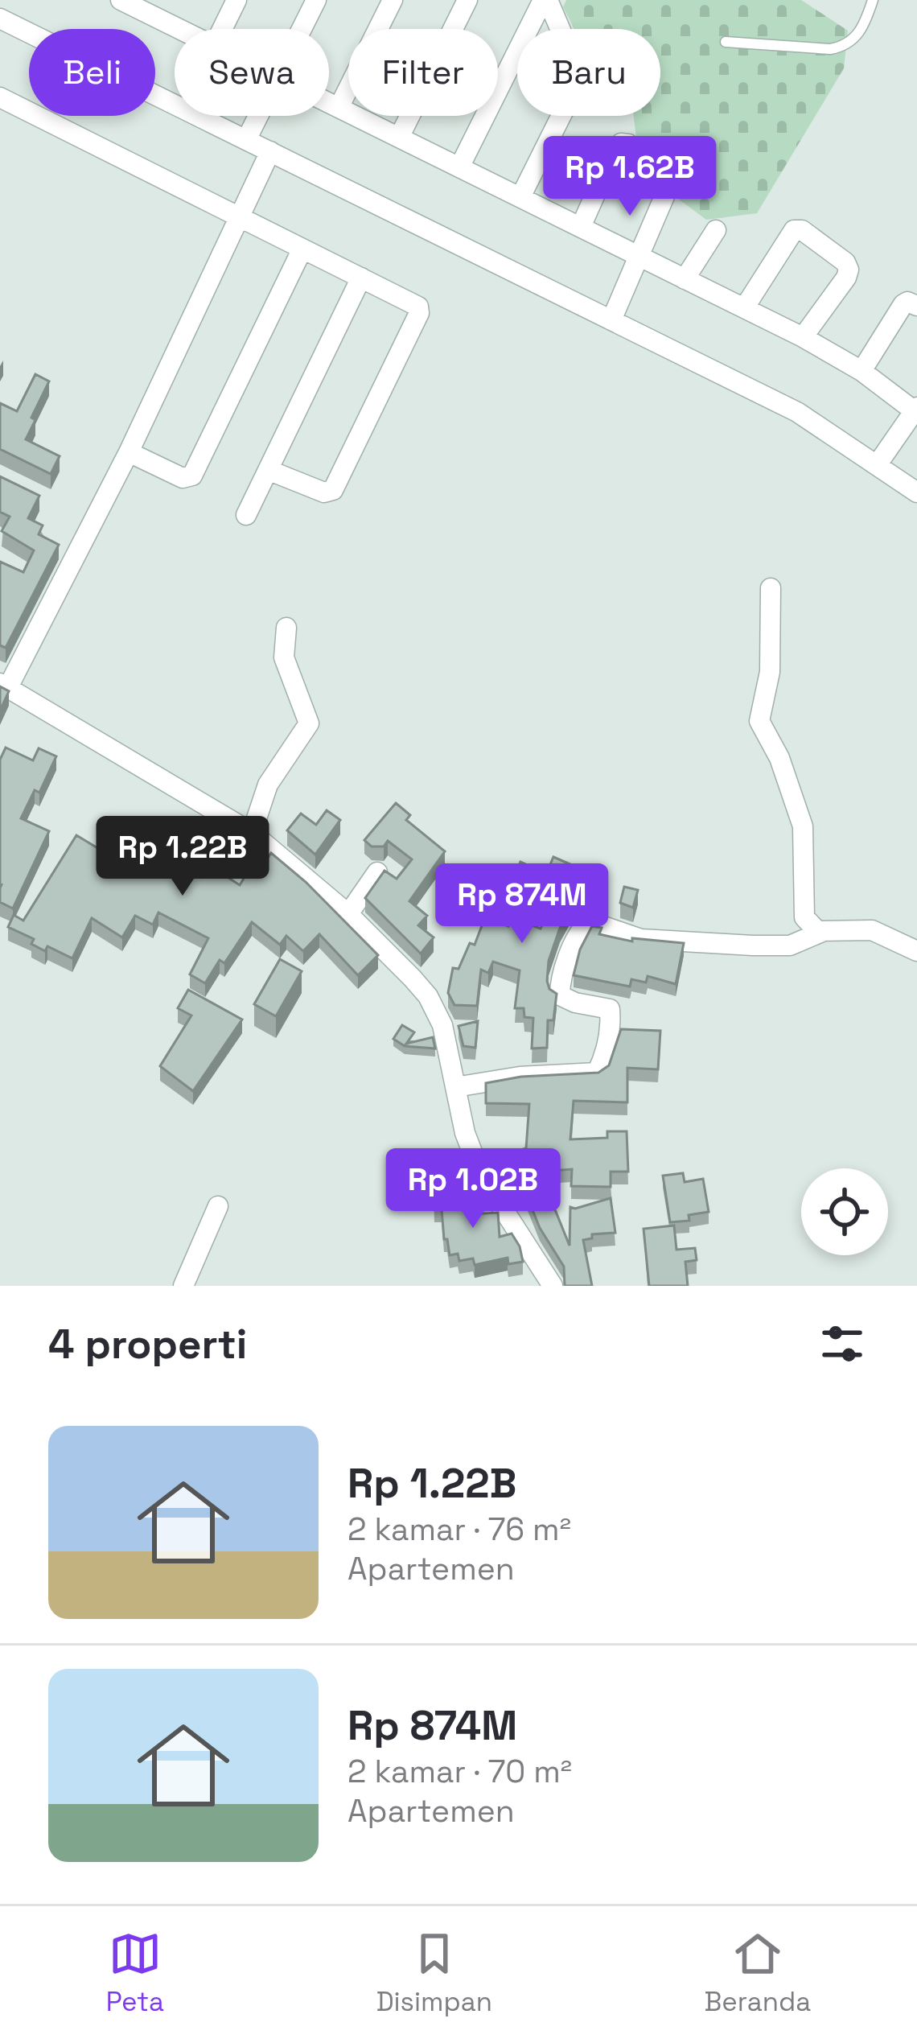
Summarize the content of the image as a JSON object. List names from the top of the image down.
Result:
{
  "page": {
    "chip": [
      "Beli",
      "Sewa",
      "Filter",
      "Baru"
    ],
    "price": [
      "Rp 1.62B",
      "Rp 1.22B",
      "Rp 874M",
      "Rp 1.02B"
    ],
    "heading": "4 properti",
    "list": [
      {
        "name": "Rp 1.22B",
        "note": "2 kamar · 76 m² · Apartemen"
      },
      {
        "name": "Rp 874M",
        "note": "2 kamar · 70 m² · Apartemen"
      }
    ],
    "tabs": ["Peta", "Disimpan", "Beranda"]
  }
}
